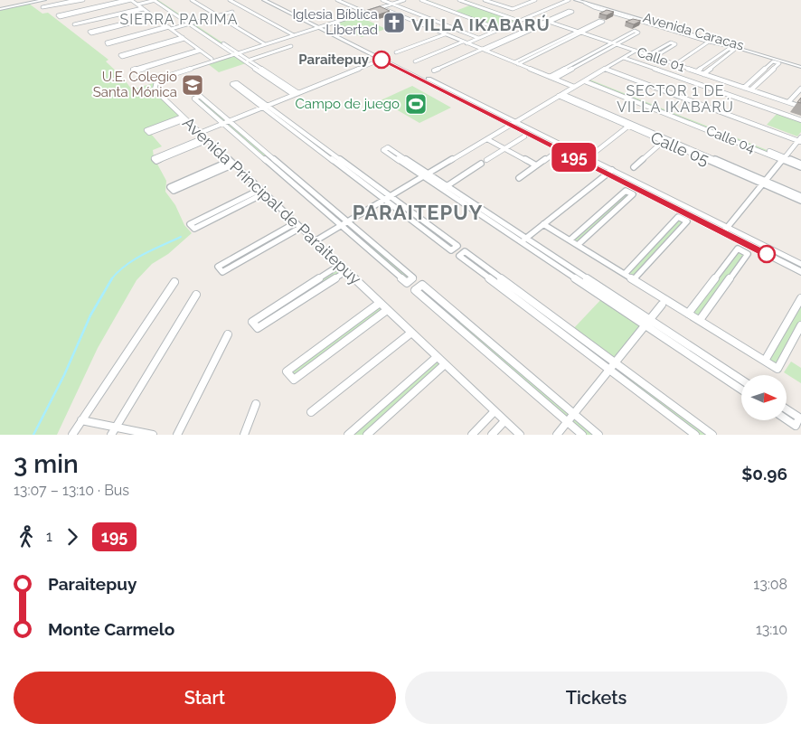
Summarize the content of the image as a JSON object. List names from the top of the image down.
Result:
{
  "streets": {
    "street": [
      "Avenida Caracas",
      "Calle 01",
      "Calle 04",
      "Calle 05",
      "Avenida Principal de Paraitepuy"
    ]
  },
  "districts": [
    "SIERRA PARIMA",
    "VILLA IKABARÚ",
    "SECTOR 1 DE VILLA IKABARÚ",
    "PARAITEPUY"
  ],
  "places": {
    "church": ["Iglesia Bíblica Libertad"],
    "other": ["Paraitepuy"],
    "school or university": ["U.E. Colegio Santa Mónica"],
    "sports": ["Campo de juego"]
  },
  "lines": ["bus line 195"],
  "north": "right",
  "page": {
    "on_map": "195",
    "heading": ["3 min", "13:07 – 13:10 · Bus", "$0.96"],
    "legs": ["1", "195"],
    "list": [
      {
        "name": "Paraitepuy",
        "value": "13:08"
      },
      {
        "name": "Monte Carmelo",
        "value": "13:10"
      }
    ],
    "buttons": ["Start", "Tickets"]
  }
}
